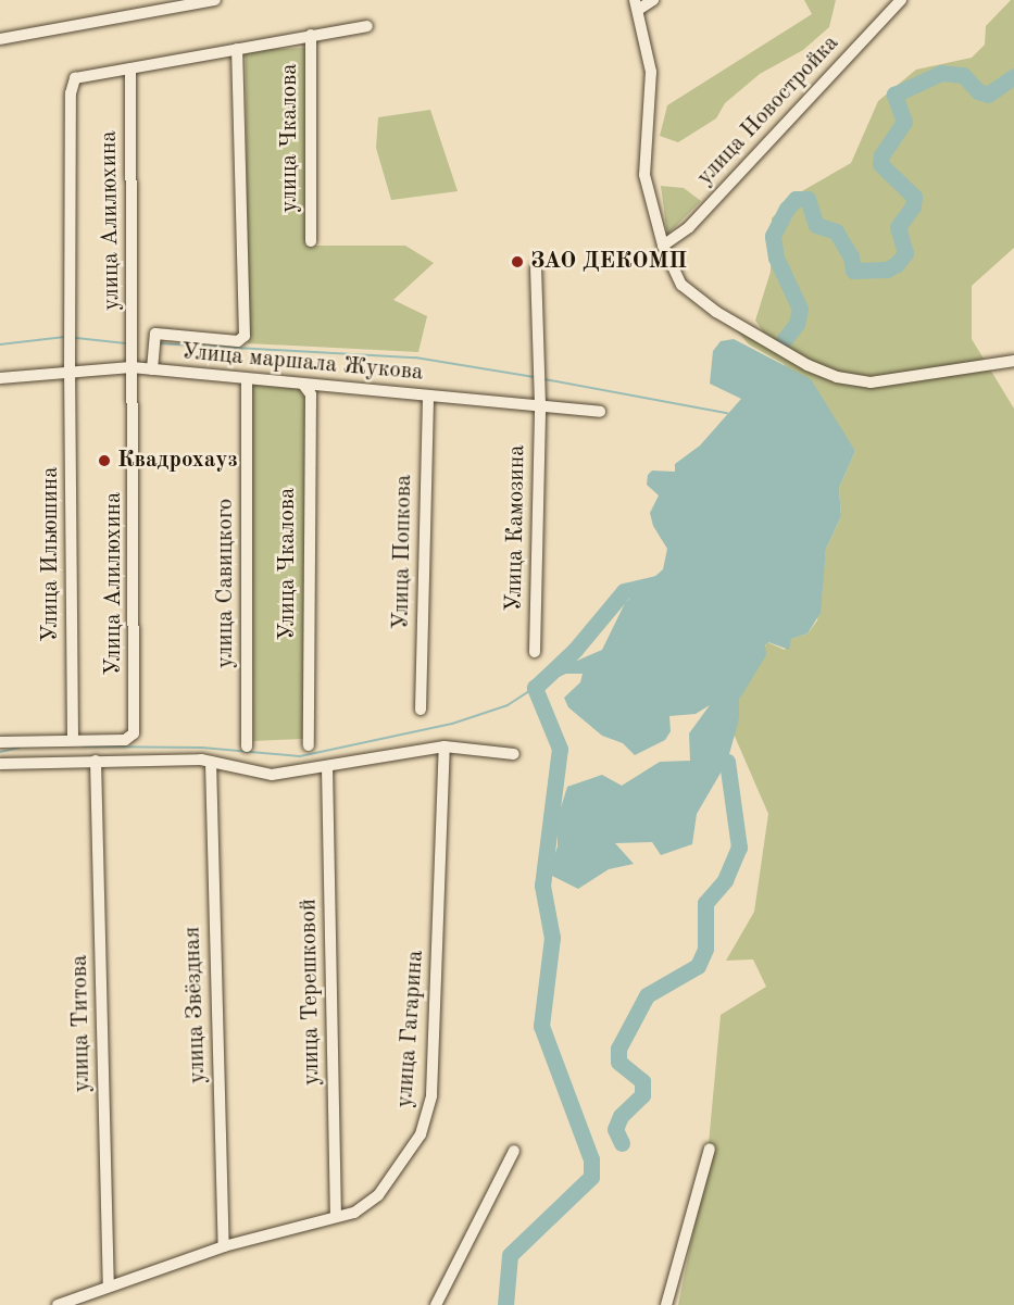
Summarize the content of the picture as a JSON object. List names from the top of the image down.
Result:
{
  "streets": {
    "street": [
      "улица Новостройка",
      "улица Чкалова",
      "улица Алилюхина",
      "Улица маршала Жукова",
      "Улица Камозина",
      "Улица Попкова",
      "Улица Ильюшина",
      "Улица Чкалова",
      "Улица Алилюхина",
      "улица Савицкого",
      "улица Терешковой",
      "улица Звёздная",
      "улица Титова",
      "улица Гагарина"
    ]
  },
  "crossings": [
    ["улица Алилюхина", "Улица маршала Жукова"],
    ["улица Алилюхина", "Улица Ильюшина"],
    ["улица Алилюхина", "Улица Алилюхина"],
    ["Улица маршала Жукова", "Улица Камозина"],
    ["Улица маршала Жукова", "Улица Попкова"],
    ["Улица маршала Жукова", "Улица Ильюшина"],
    ["Улица маршала Жукова", "Улица Чкалова"],
    ["Улица маршала Жукова", "Улица Алилюхина"],
    ["Улица маршала Жукова", "улица Савицкого"],
    ["Улица Ильюшина", "Улица Алилюхина"],
    ["улица Терешковой", "улица Гагарина"],
    ["улица Звёздная", "улица Гагарина"],
    ["улица Титова", "улица Гагарина"]
  ],
  "places": ["ЗАО ДЕКОМП", "Квадрохауз"]
}
